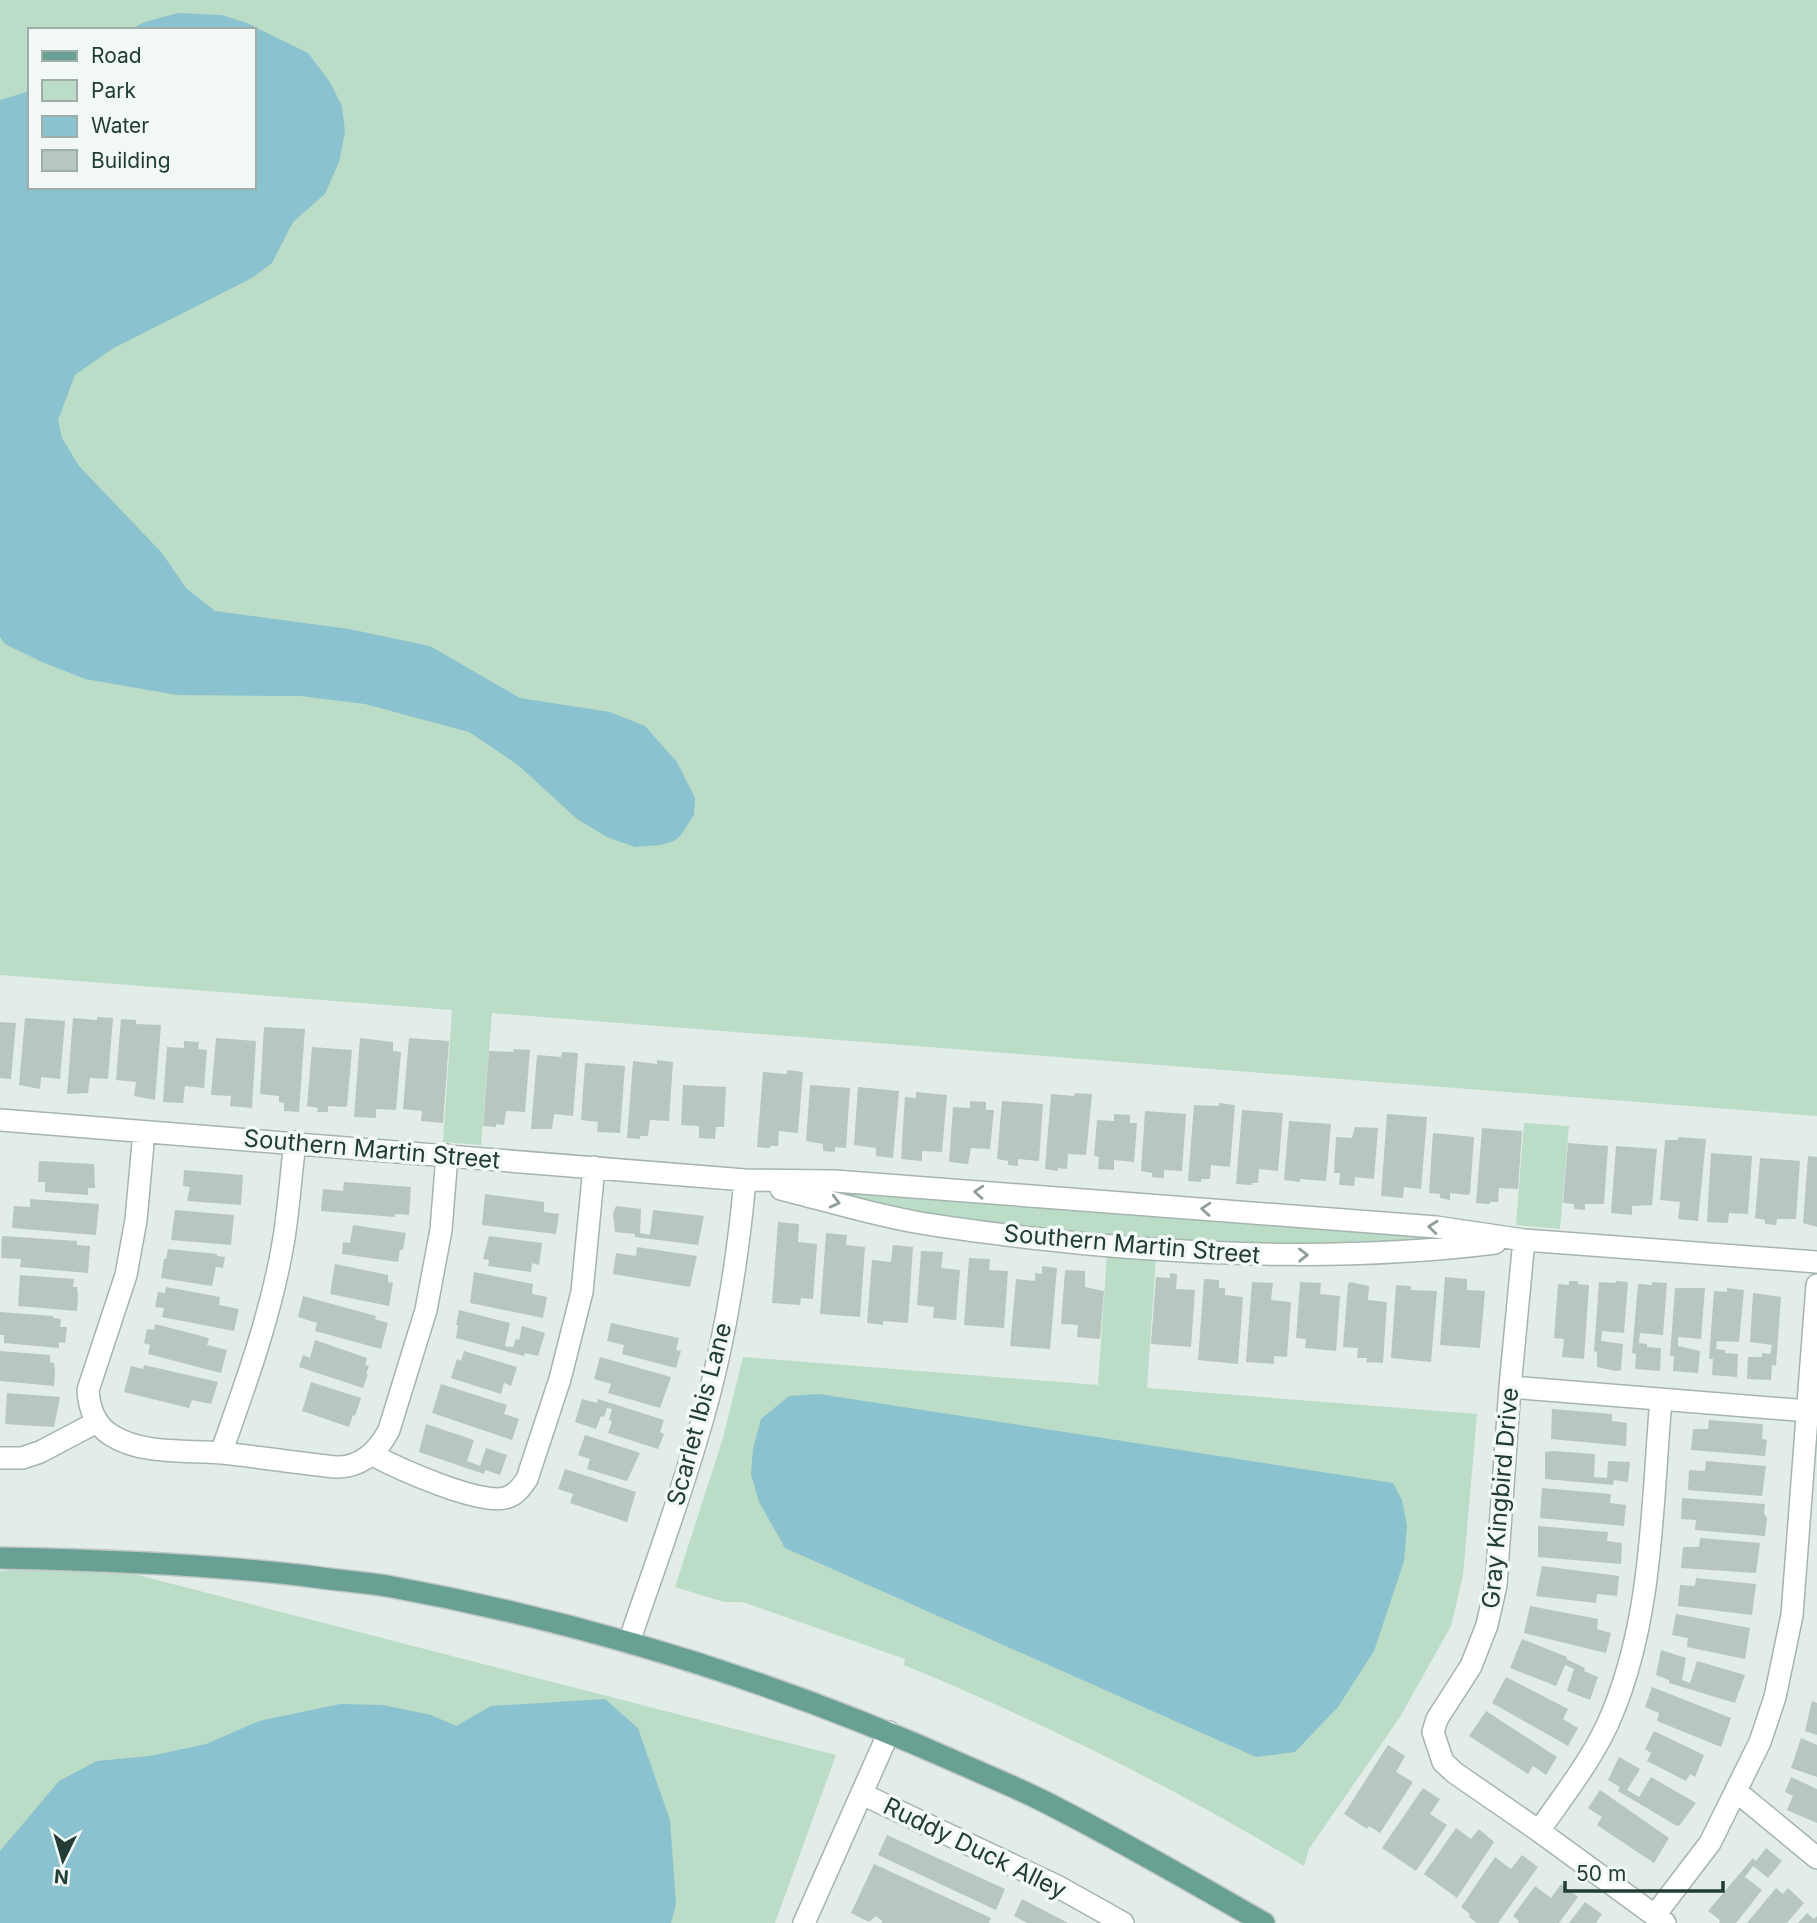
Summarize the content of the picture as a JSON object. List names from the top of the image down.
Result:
{
  "streets": {
    "street": [
      "Southern Martin Street",
      "Scarlet Ibis Lane",
      "Gray Kingbird Drive",
      "Ruddy Duck Alley"
    ]
  },
  "crossings": [
    ["Southern Martin Street", "Scarlet Ibis Lane"],
    ["Southern Martin Street", "Gray Kingbird Drive"]
  ],
  "legend": [
    "Road",
    "Park",
    "Water",
    "Building"
  ],
  "scale_bar": "50 m",
  "north": "bottom"
}
